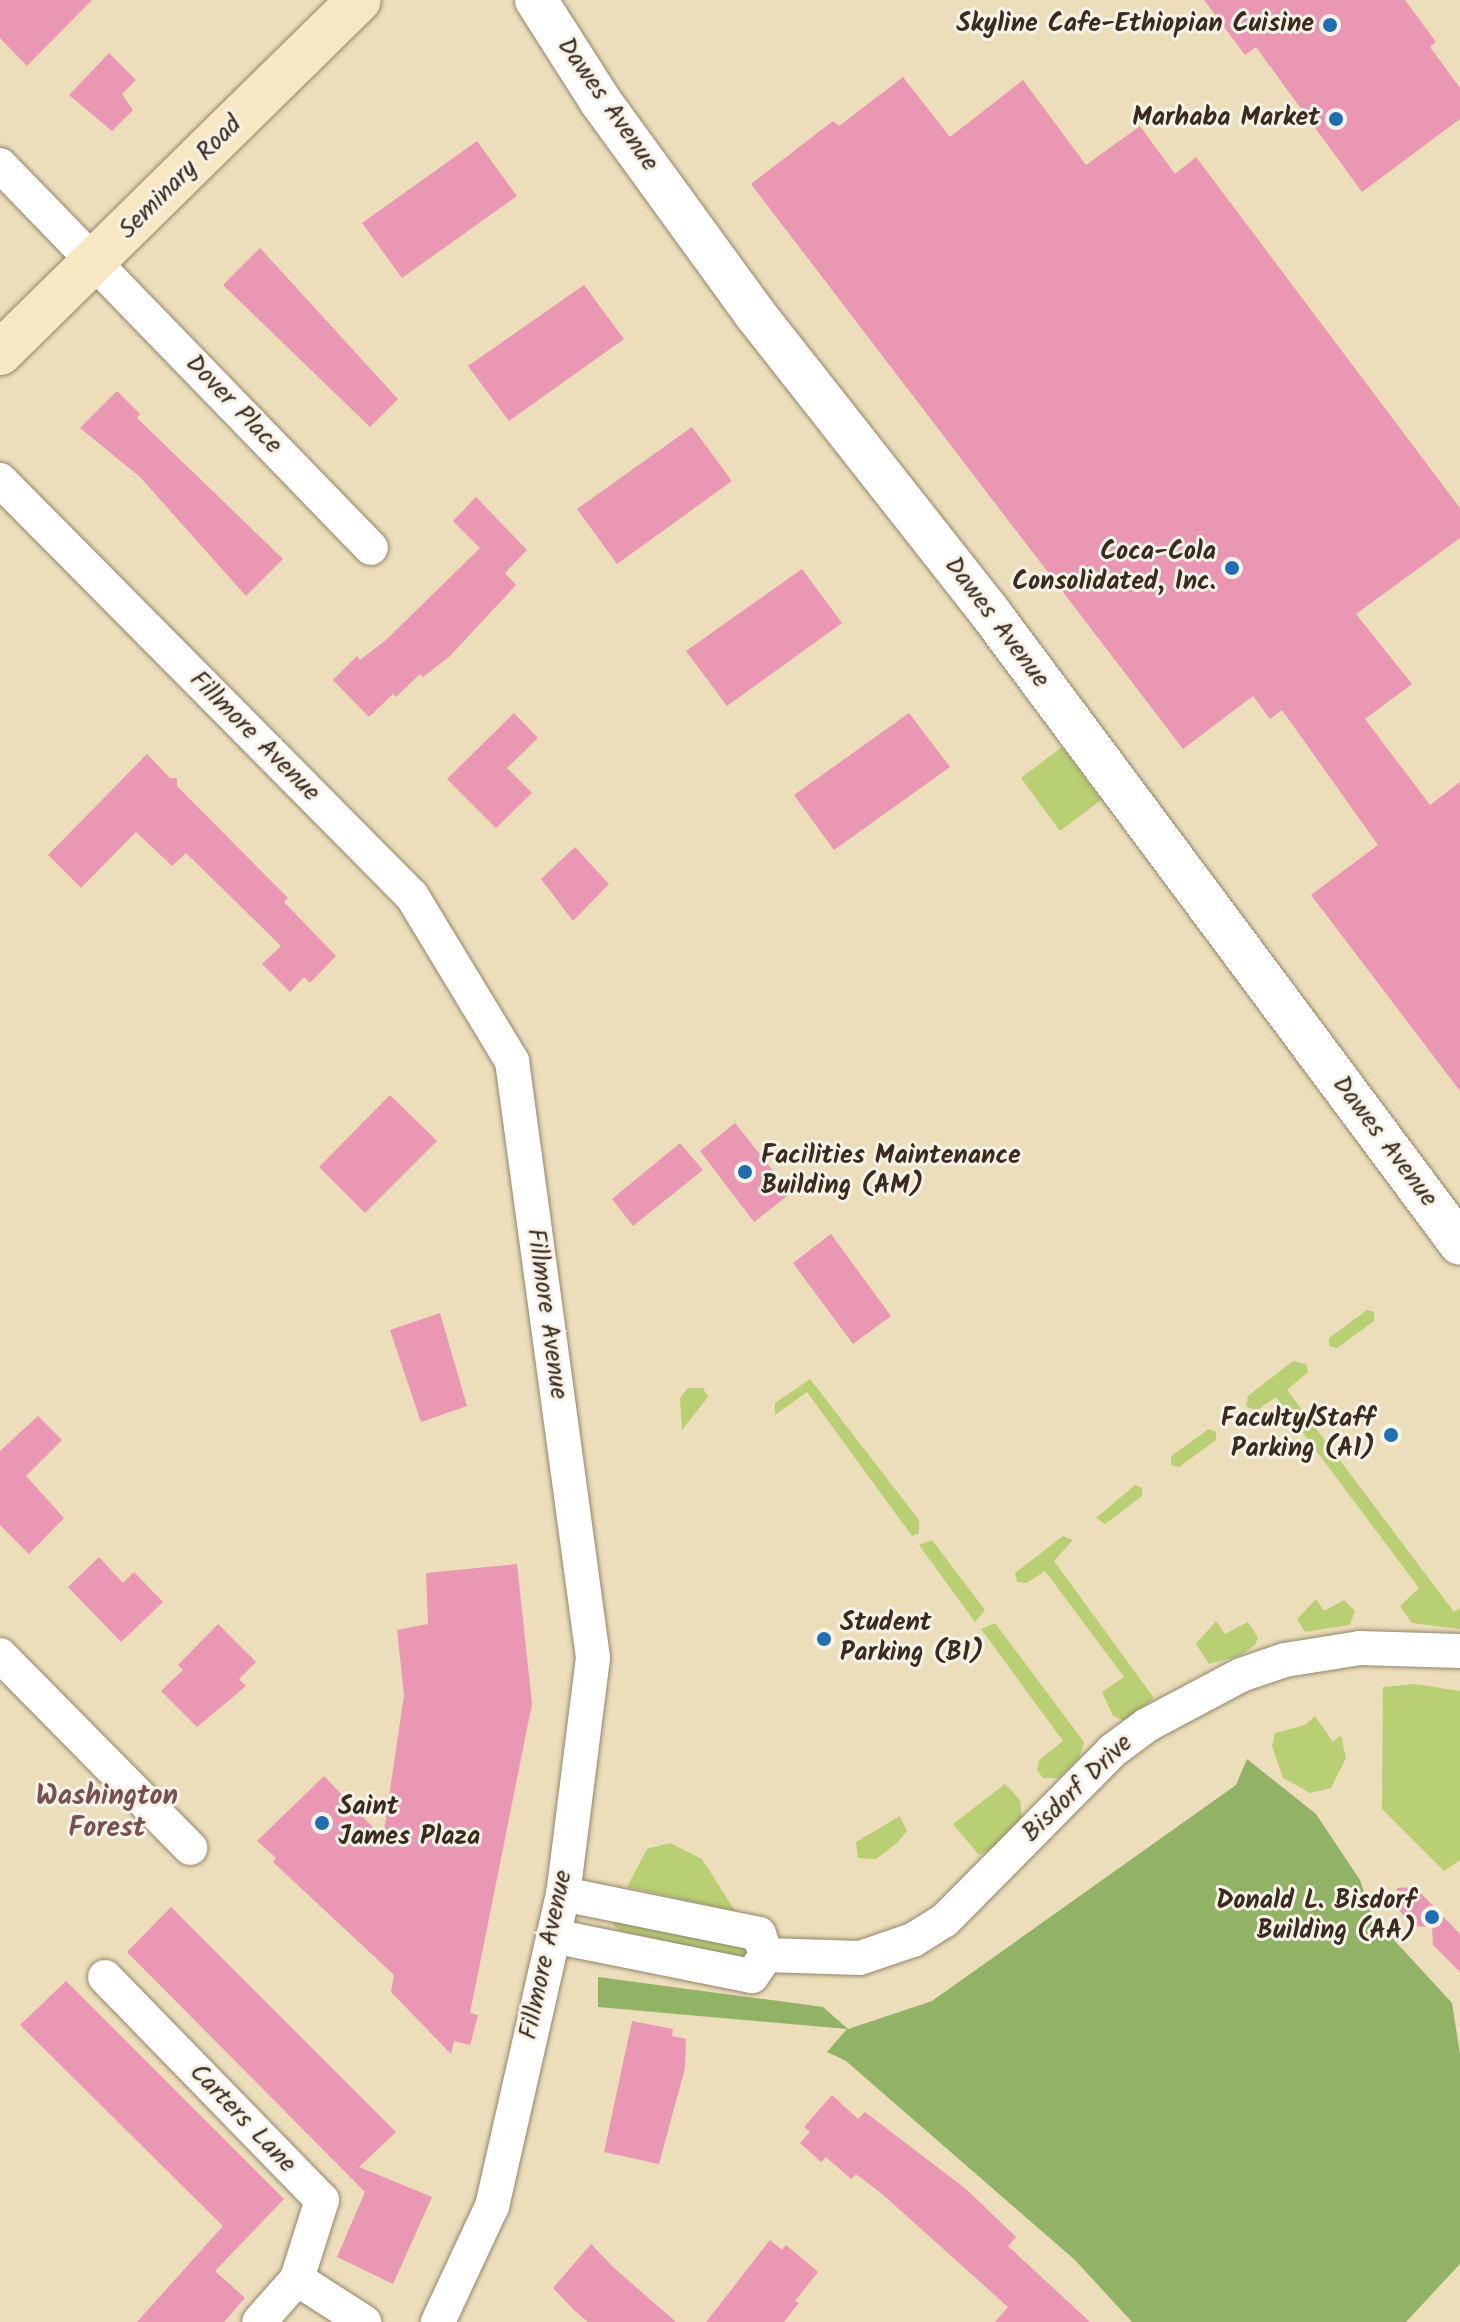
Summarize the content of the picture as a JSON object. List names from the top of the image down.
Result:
{
  "streets": {
    "main road": ["Seminary Road"],
    "street": [
      "Dawes Avenue",
      "Dover Place",
      "Fillmore Avenue",
      "Bisdorf Drive",
      "Carters Lane"
    ]
  },
  "crossings": [
    ["Seminary Road", "Dover Place"]
  ],
  "districts": ["Washington Forest"],
  "places": [
    "Skyline Cafe-Ethiopian Cuisine",
    "Marhaba Market",
    "Coca-Cola Consolidated, Inc.",
    "Facilities Maintenance Building (AM)",
    "Faculty/Staff Parking (A1)",
    "Student Parking (B1)",
    "Saint James Plaza",
    "Donald L. Bisdorf Building (AA)"
  ]
}
